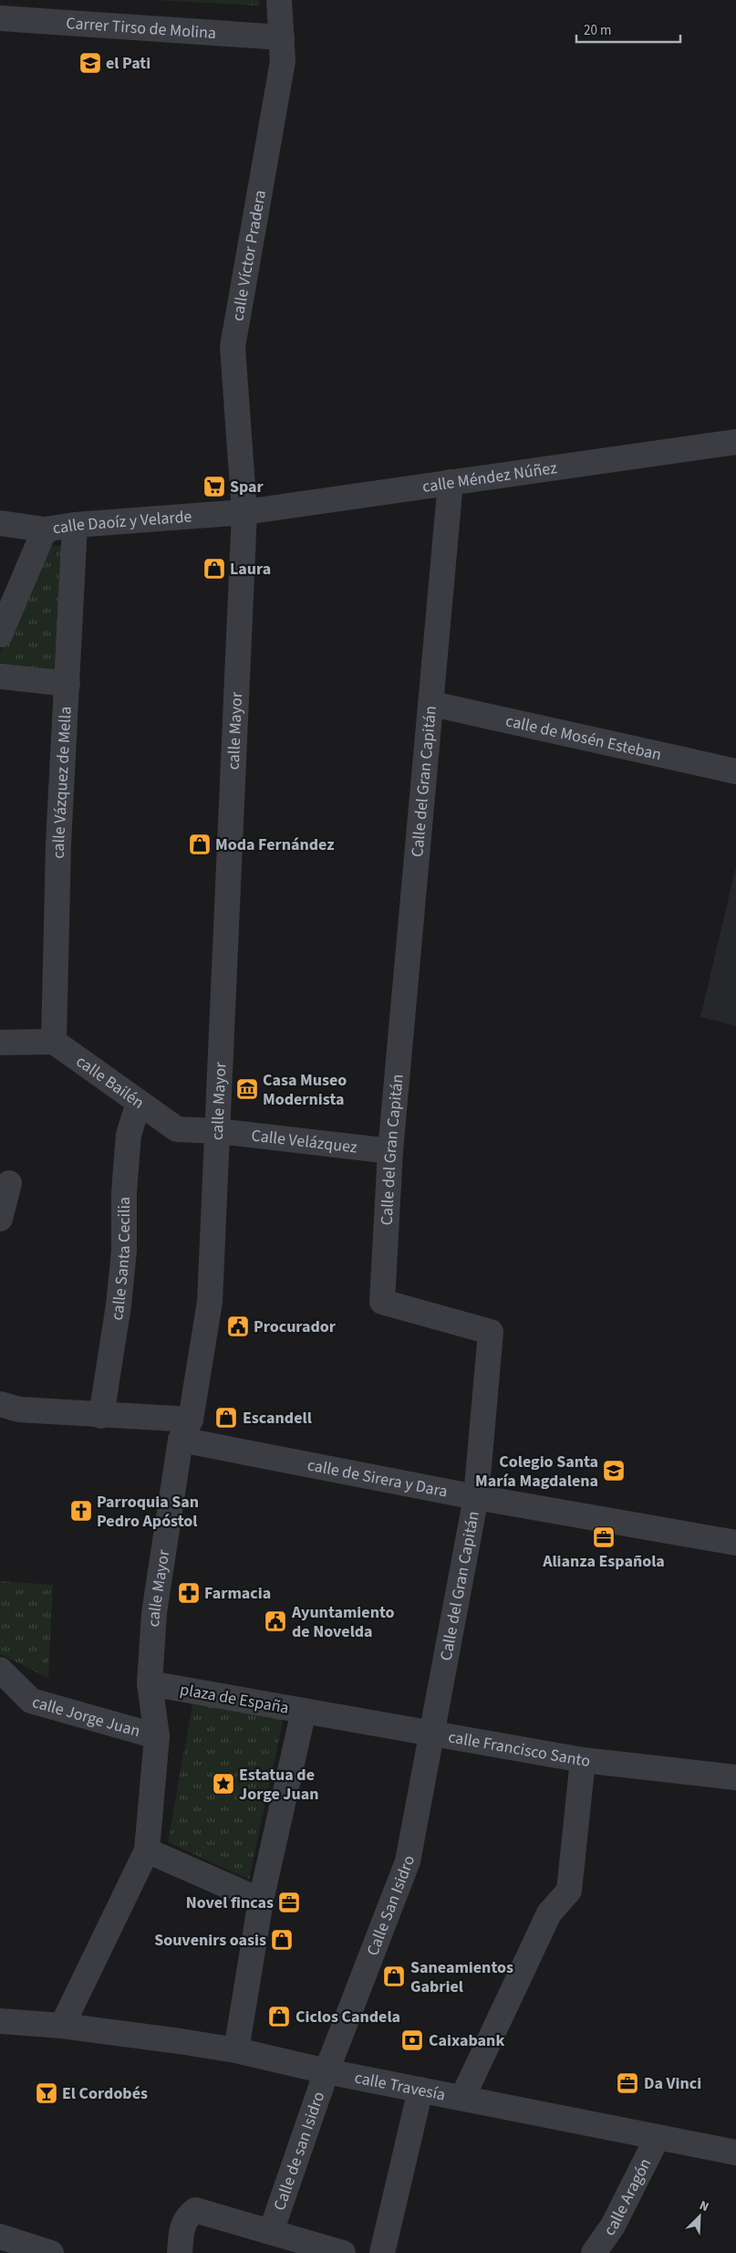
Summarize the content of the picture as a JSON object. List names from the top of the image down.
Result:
{
  "streets": {
    "street": [
      "Carrer Tirso de Molina",
      "calle Víctor Pradera",
      "calle Méndez Núñez",
      "calle Daoíz y Velarde",
      "calle Mayor",
      "calle de Mosén Esteban",
      "Calle del Gran Capitán",
      "calle Vázquez de Mella",
      "calle Bailén",
      "Calle Velázquez",
      "calle Santa Cecilia",
      "calle de Sirera y Dara",
      "plaza de España",
      "calle Jorge Juan",
      "calle Francisco Santo",
      "Calle San Isidro",
      "calle Travesía",
      "Calle de san Isidro",
      "calle Aragón"
    ]
  },
  "crossings": [
    ["Carrer Tirso de Molina", "calle Víctor Pradera"],
    ["calle Víctor Pradera", "calle Méndez Núñez"],
    ["calle Víctor Pradera", "calle Daoíz y Velarde"],
    ["calle Víctor Pradera", "calle Mayor"],
    ["calle Méndez Núñez", "calle Daoíz y Velarde"],
    ["calle Méndez Núñez", "calle Mayor"],
    ["calle Méndez Núñez", "Calle del Gran Capitán"],
    ["calle Daoíz y Velarde", "calle Mayor"],
    ["calle Daoíz y Velarde", "calle Vázquez de Mella"],
    ["calle Mayor", "calle Bailén"],
    ["calle Mayor", "Calle Velázquez"],
    ["calle Mayor", "calle de Sirera y Dara"],
    ["calle Mayor", "plaza de España"],
    ["calle de Mosén Esteban", "Calle del Gran Capitán"],
    ["Calle del Gran Capitán", "Calle Velázquez"],
    ["Calle del Gran Capitán", "calle de Sirera y Dara"],
    ["Calle del Gran Capitán", "calle Francisco Santo"],
    ["Calle del Gran Capitán", "Calle San Isidro"],
    ["calle Vázquez de Mella", "calle Bailén"],
    ["calle Bailén", "Calle Velázquez"],
    ["calle Bailén", "calle Santa Cecilia"],
    ["calle Santa Cecilia", "calle de Sirera y Dara"],
    ["plaza de España", "calle Francisco Santo"],
    ["plaza de España", "calle Travesía"],
    ["calle Francisco Santo", "Calle San Isidro"],
    ["Calle San Isidro", "calle Travesía"],
    ["Calle San Isidro", "Calle de san Isidro"],
    ["calle Travesía", "Calle de san Isidro"],
    ["calle Travesía", "calle Aragón"]
  ],
  "places": {
    "school or university": ["el Pati", "Colegio Santa María Magdalena"],
    "supermarket": ["Spar"],
    "shop": [
      "Laura",
      "Moda Fernández",
      "Escandell",
      "Souvenirs oasis",
      "Saneamientos Gabriel",
      "Ciclos Candela"
    ],
    "museum": ["Casa Museo Modernista"],
    "public building": ["Procurador", "Ayuntamiento de Novelda"],
    "church": ["Parroquia San Pedro Apóstol"],
    "office": ["Alianza Española", "Novel fincas", "Da Vinci"],
    "pharmacy": ["Farmacia"],
    "place": ["Estatua de Jorge Juan"],
    "bank": ["Caixabank"],
    "bar": ["El Cordobés"]
  },
  "scale_bar": "20 m",
  "north": "top right"
}
